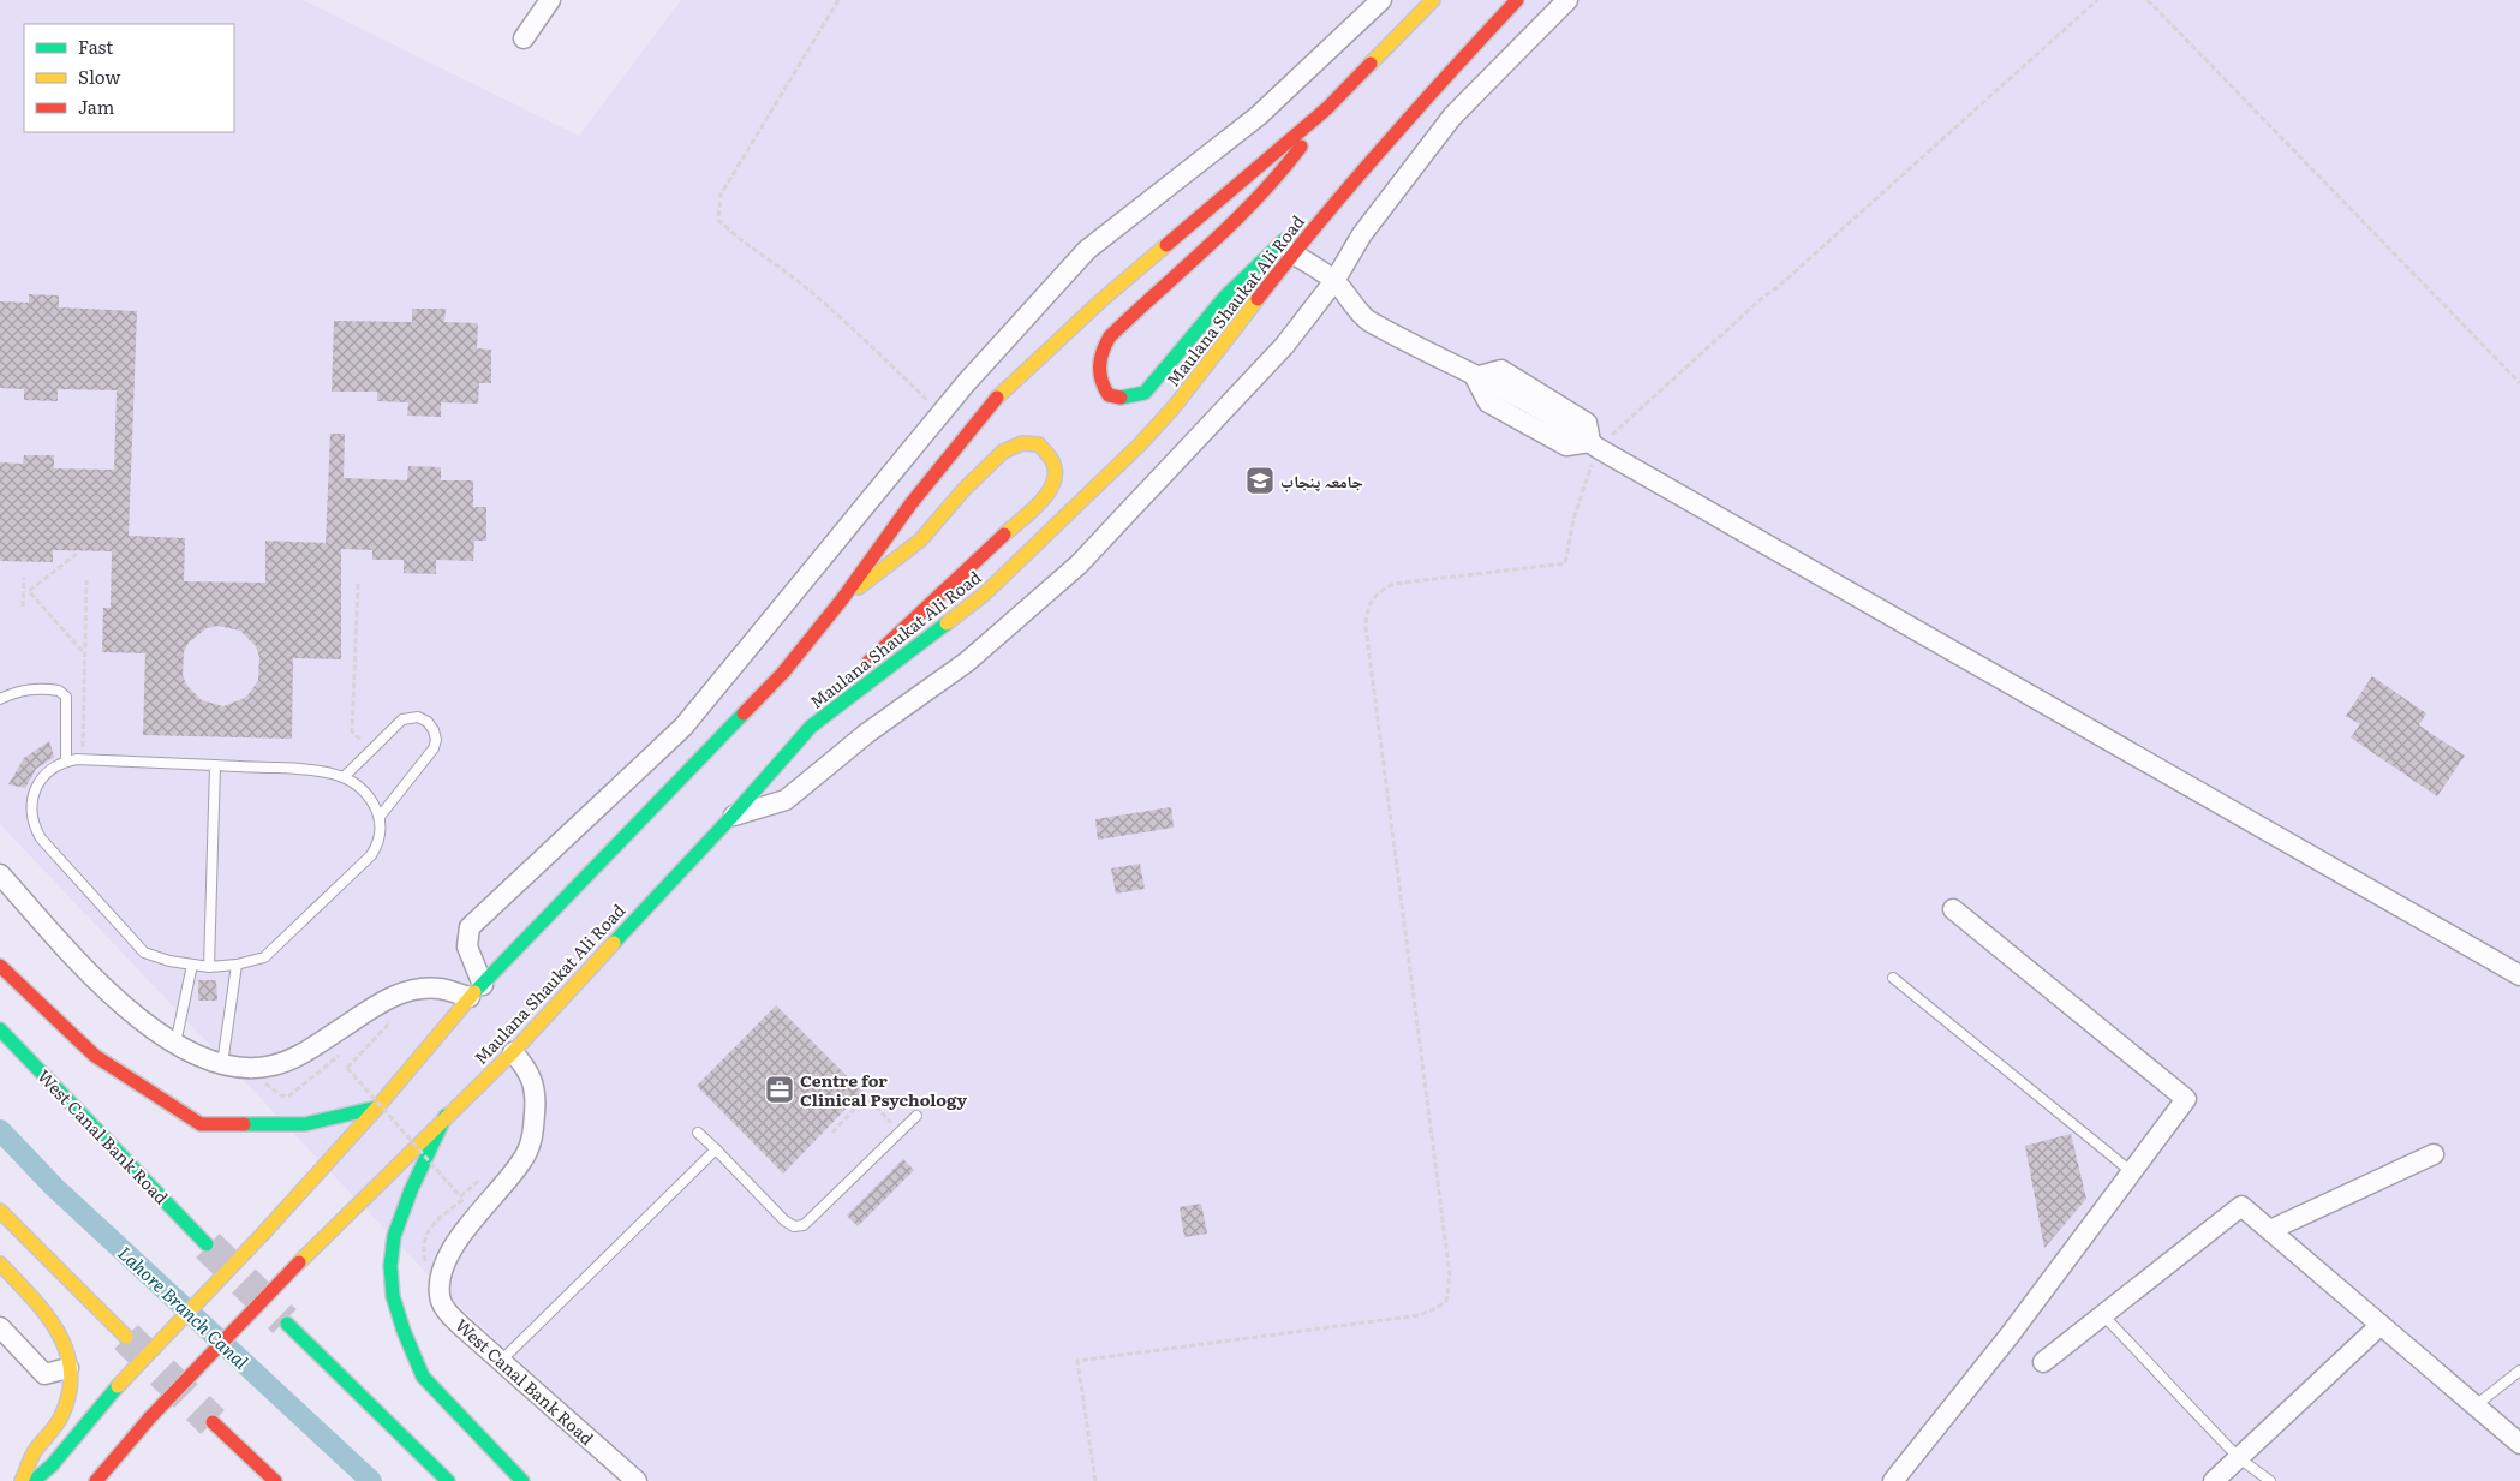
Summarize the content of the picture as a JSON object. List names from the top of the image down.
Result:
{
  "streets": {
    "main road": ["Maulana Shaukat Ali Road", "West Canal Bank Road"]
  },
  "crossings": [
    ["Maulana Shaukat Ali Road", "West Canal Bank Road"]
  ],
  "water": ["Lahore Branch Canal"],
  "places": {
    "school or university": ["جامعہ پنجاب"],
    "office": ["Centre for Clinical Psychology"]
  },
  "legend": ["Fast", "Slow", "Jam"]
}
